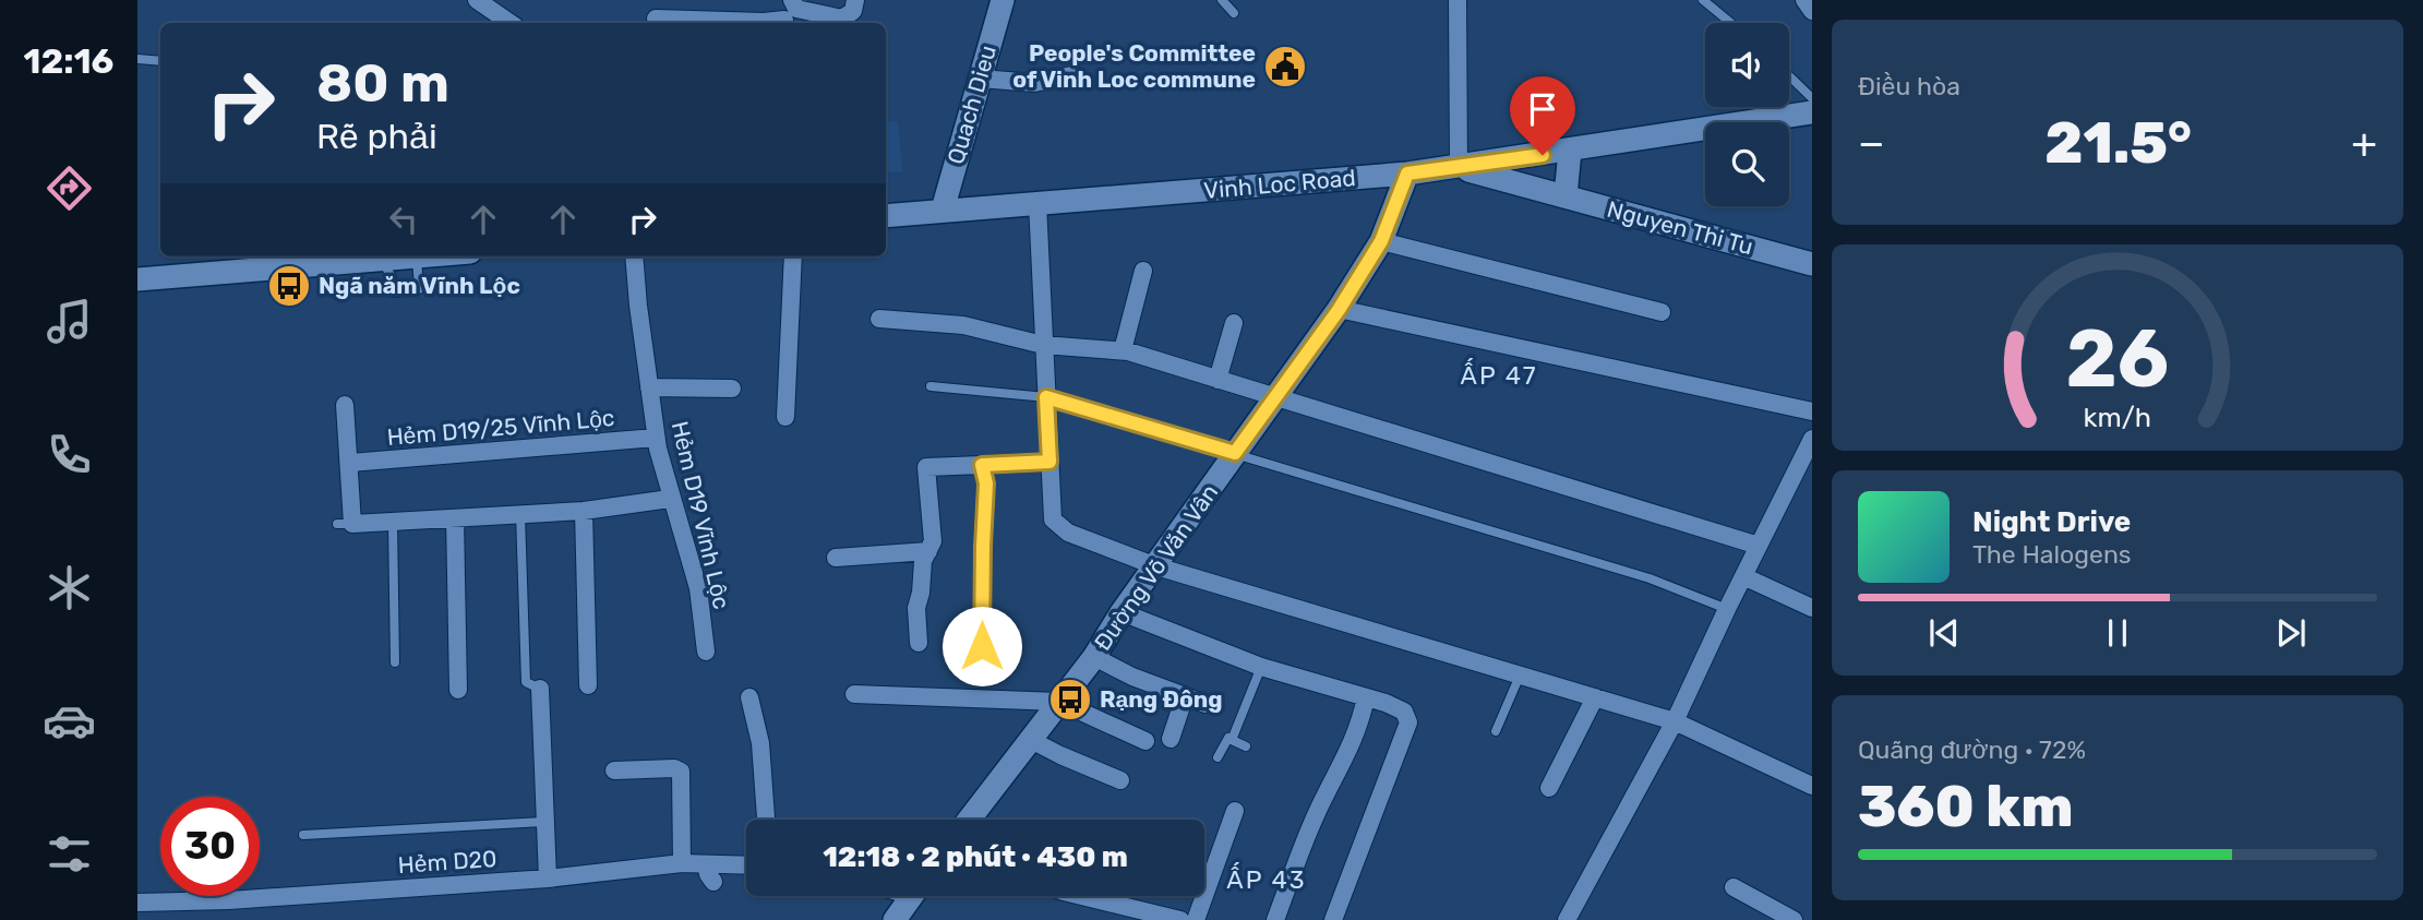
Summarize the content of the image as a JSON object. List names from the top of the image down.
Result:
{
  "streets": {
    "main road": [
      "Quach Dieu",
      "Vinh Loc Road",
      "Nguyen Thi Tu",
      "Đường Võ Văn Vân"
    ],
    "street": ["Hẻm D19/25 Vĩnh Lộc", "Hẻm D19 Vĩnh Lộc", "Hẻm D20"]
  },
  "crossings": [
    ["Quach Dieu", "Vinh Loc Road"],
    ["Vinh Loc Road", "Nguyen Thi Tu"],
    ["Vinh Loc Road", "Đường Võ Văn Vân"],
    ["Hẻm D19/25 Vĩnh Lộc", "Hẻm D19 Vĩnh Lộc"]
  ],
  "districts": ["ẤP 47", "ẤP 43"],
  "places": {
    "public building": ["People's Committee of Vinh Loc commune"],
    "bus stop": ["Ngã năm Vĩnh Lộc", "Rạng Đông"]
  },
  "page": {
    "tabs": "12:16",
    "tile": [
      "Điều hòa",
      ["Quãng đường · 72%", "360 km"]
    ],
    "turn": ["80 m", "Rẽ phải"],
    "heat": ["−", "21.5°", "+"],
    "song": ["Night Drive", "The Halogens"],
    "limit": "30",
    "trip": "12:18 · 2 phút · 430 m",
    "gauge": ["26", "km/h"]
  }
}
